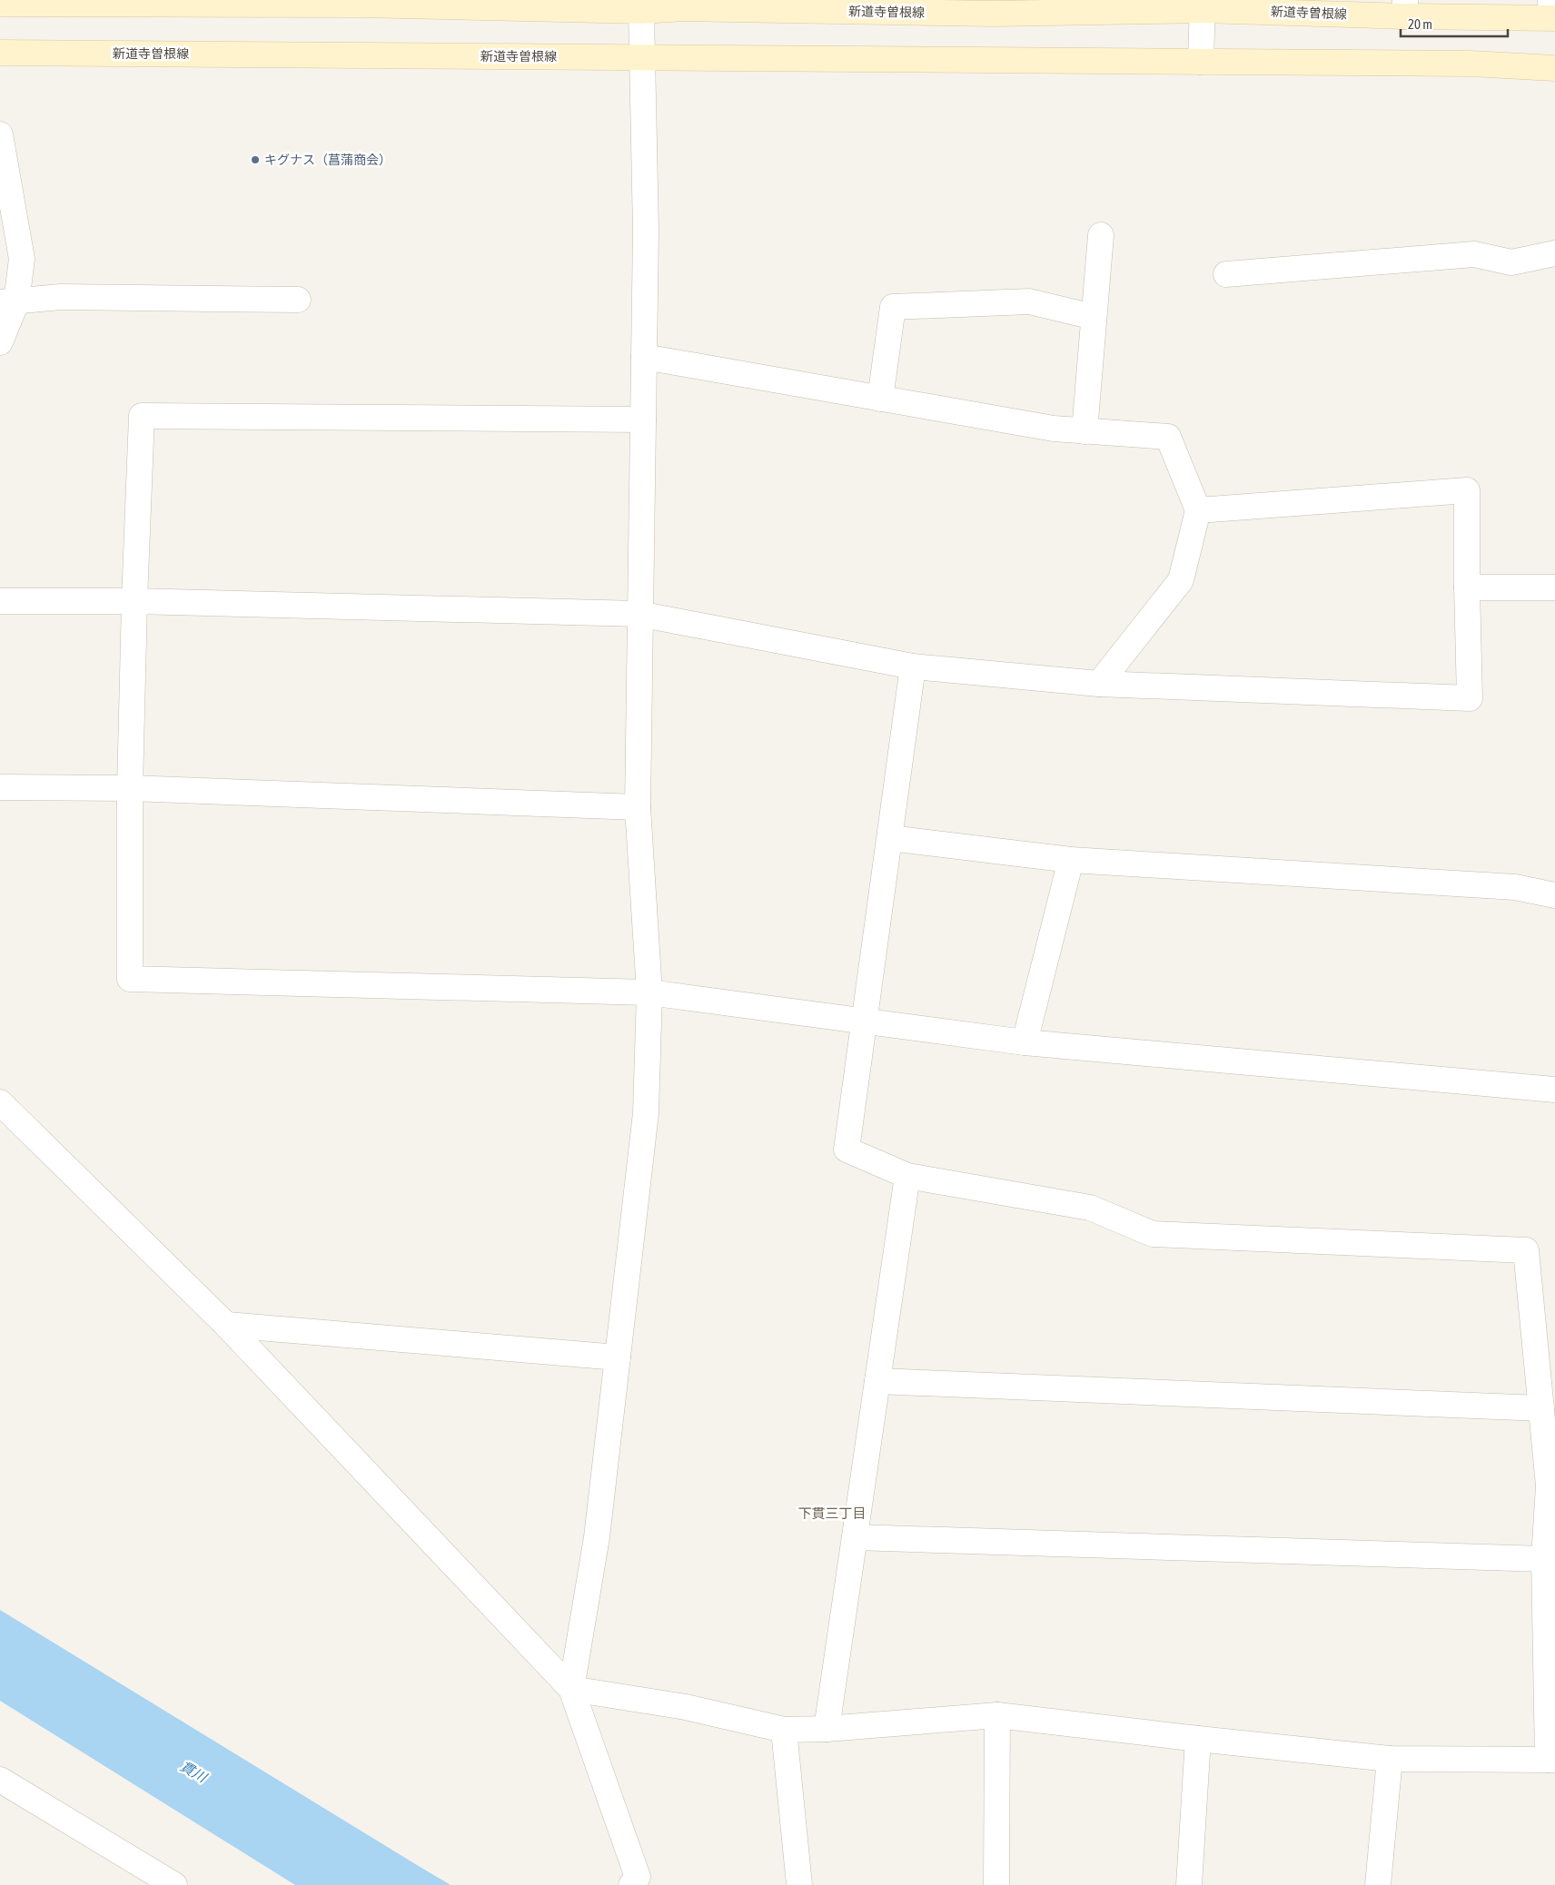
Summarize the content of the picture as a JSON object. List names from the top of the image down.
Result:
{
  "streets": {
    "main road": ["新道寺曽根線"]
  },
  "districts": ["下貫三丁目"],
  "water": ["貫川"],
  "places": ["キグナス（菖蒲商会）"],
  "scale_bar": "20 m"
}
